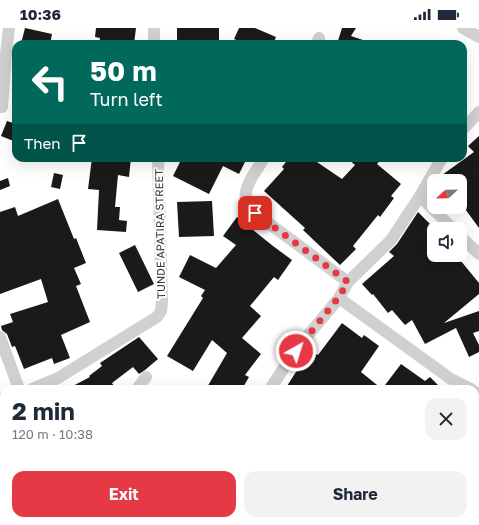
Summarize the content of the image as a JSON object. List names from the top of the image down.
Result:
{
  "streets": {
    "street": ["TUNDE APATIRA STREET"]
  },
  "north": "left",
  "page": {
    "status": "10:36",
    "turn": ["50 m", "Turn left"],
    "then": "Then",
    "heading": ["2 min", "120 m · 10:38"],
    "buttons": ["Exit", "Share"]
  }
}
